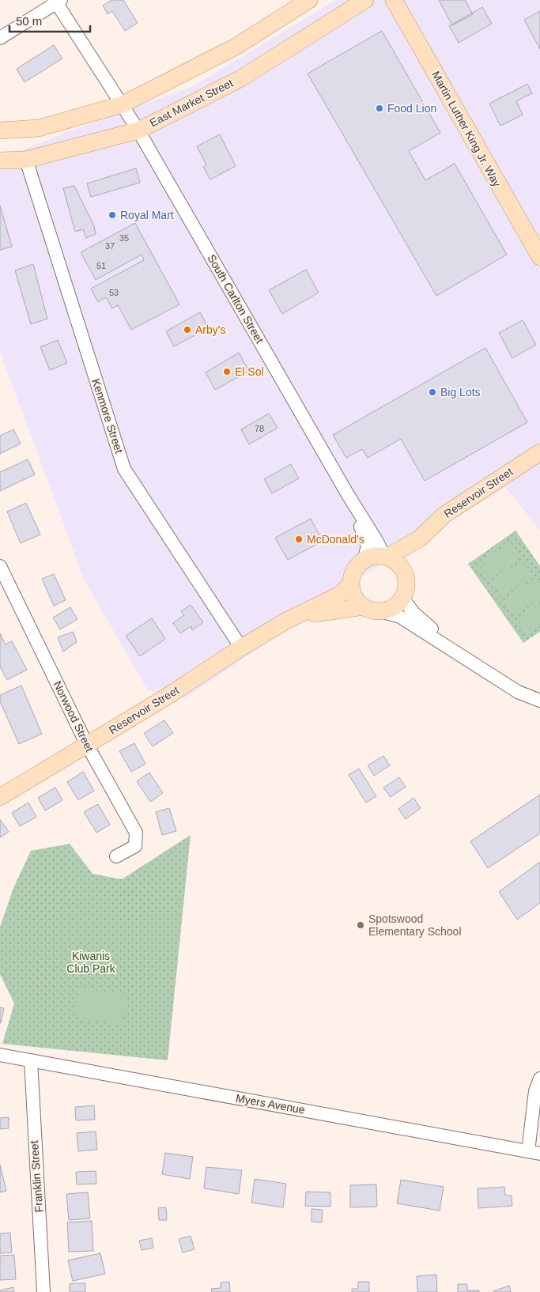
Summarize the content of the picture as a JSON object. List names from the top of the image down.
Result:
{
  "streets": {
    "main road": ["East Market Street", "Martin Luther King Jr. Way", "Reservoir Street"],
    "street": [
      "South Carlton Street",
      "Kenmore Street",
      "Norwood Street",
      "Myers Avenue",
      "Franklin Street"
    ]
  },
  "crossings": [
    ["East Market Street", "South Carlton Street"],
    ["East Market Street", "Kenmore Street"],
    ["South Carlton Street", "Reservoir Street"],
    ["Kenmore Street", "Reservoir Street"],
    ["Reservoir Street", "Norwood Street"],
    ["Myers Avenue", "Franklin Street"]
  ],
  "parks": ["Kiwanis Club Park"],
  "places": [
    "Food Lion",
    "Royal Mart",
    "Arby's",
    "El Sol",
    "Big Lots",
    "McDonald's",
    "Spotswood Elementary School"
  ],
  "house_numbers": [
    "35",
    "37",
    "51",
    "53",
    "78"
  ],
  "scale_bar": "50 m"
}
